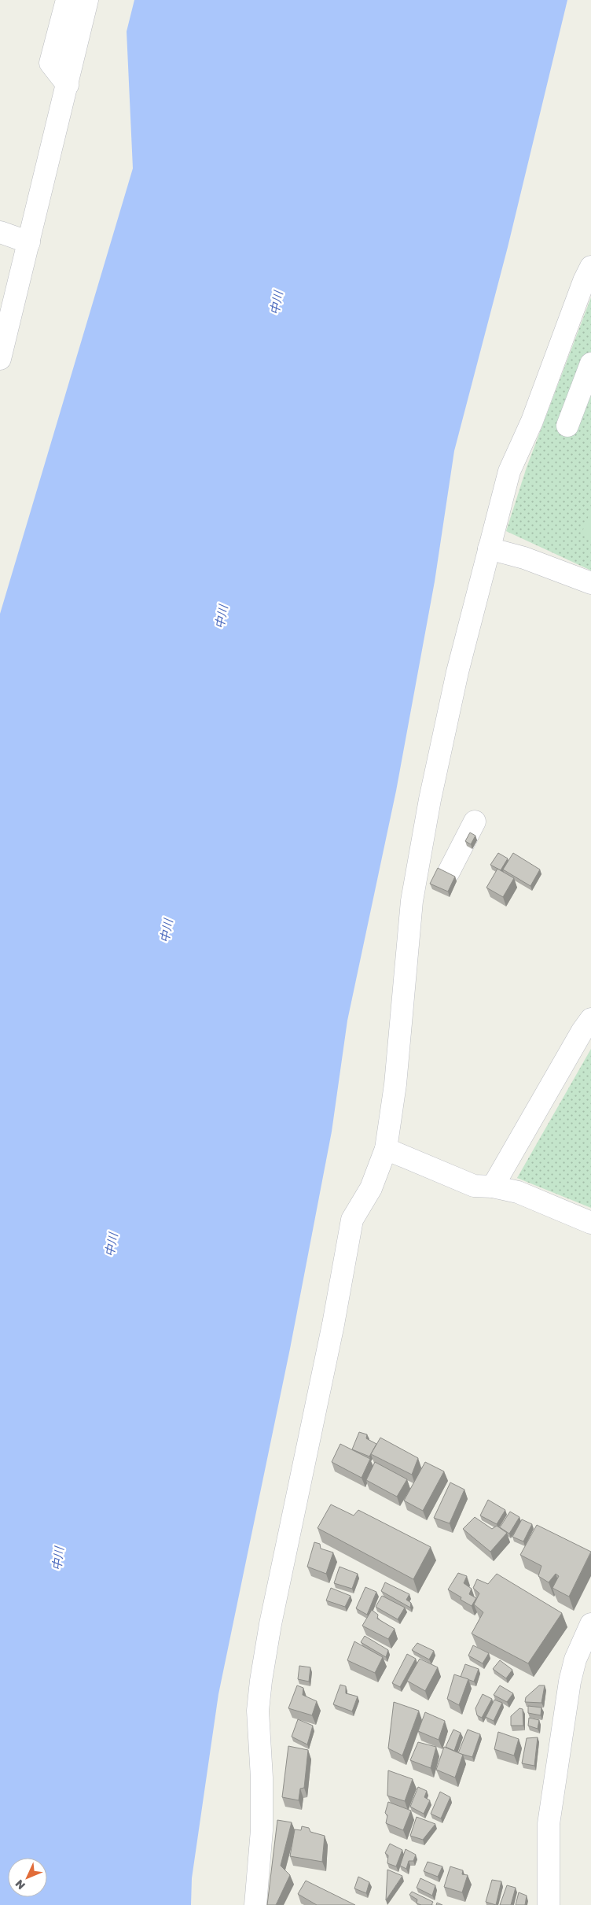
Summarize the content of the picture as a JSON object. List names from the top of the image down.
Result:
{
  "water": ["中川"],
  "north": "bottom left"
}
